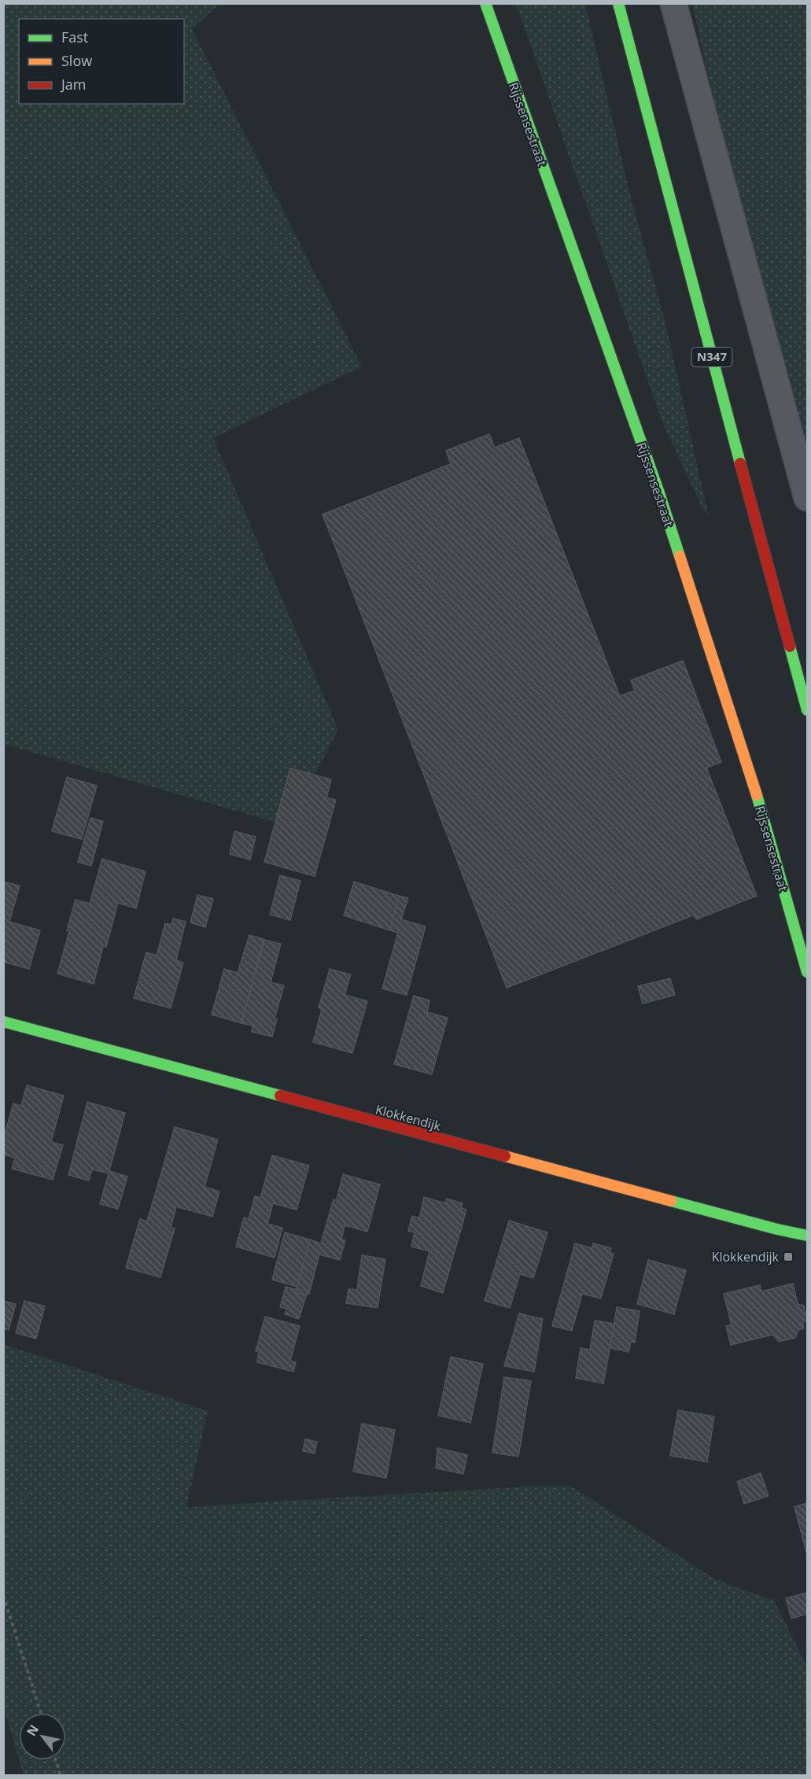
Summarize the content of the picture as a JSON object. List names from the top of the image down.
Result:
{
  "streets": {
    "street": ["Rijssensestraat", "N347", "Klokkendijk"]
  },
  "places": {
    "transit": ["Klokkendijk"]
  },
  "legend": ["Fast", "Slow", "Jam"],
  "north": "top left"
}
